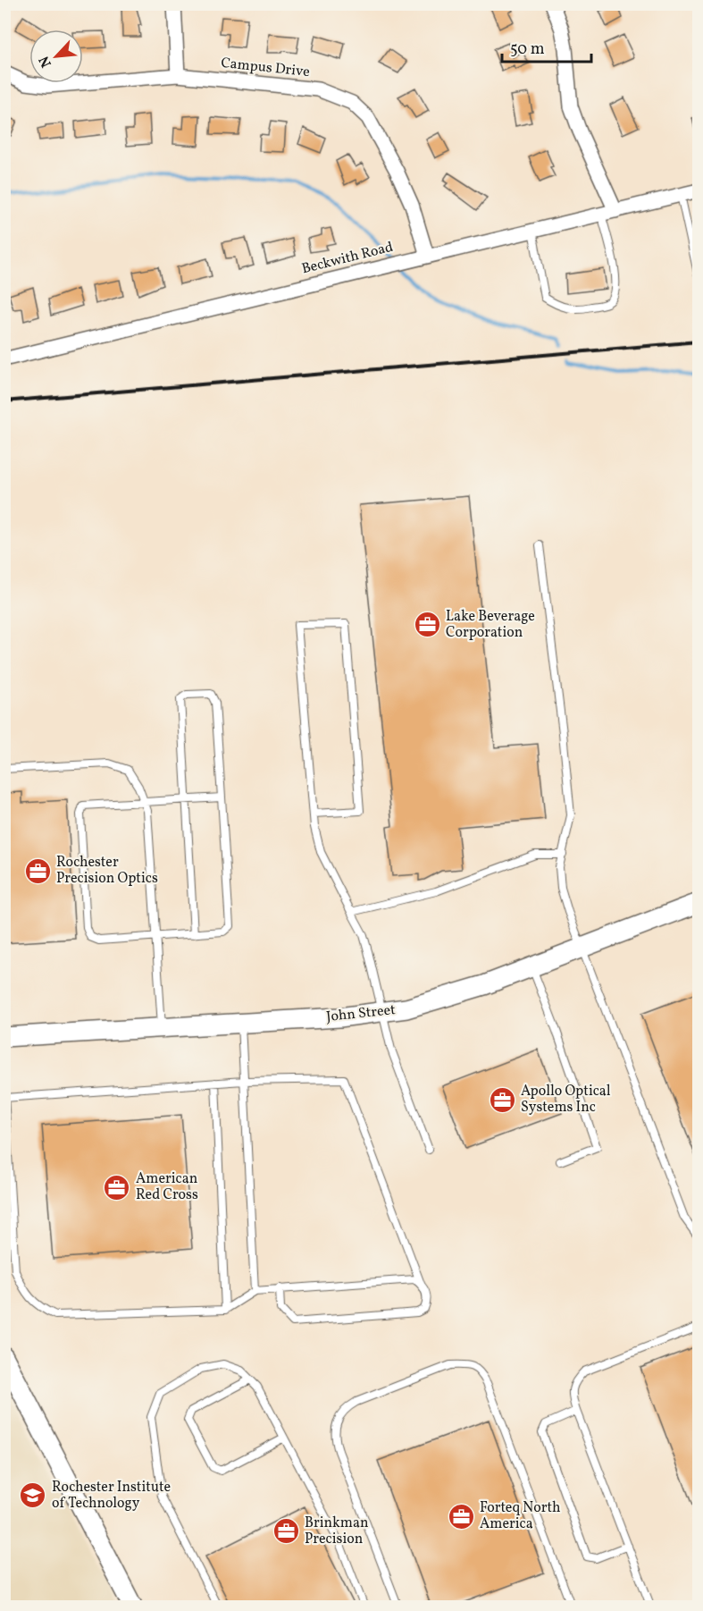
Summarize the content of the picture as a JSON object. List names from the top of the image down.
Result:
{
  "streets": {
    "street": ["Campus Drive", "Beckwith Road", "John Street"]
  },
  "crossings": [
    ["Campus Drive", "Beckwith Road"]
  ],
  "places": {
    "office": [
      "Lake Beverage Corporation",
      "Rochester Precision Optics",
      "Apollo Optical Systems Inc",
      "American Red Cross",
      "Forteq North America",
      "Brinkman Precision"
    ],
    "school or university": ["Rochester Institute of Technology"]
  },
  "scale_bar": "50 m",
  "north": "bottom left"
}
